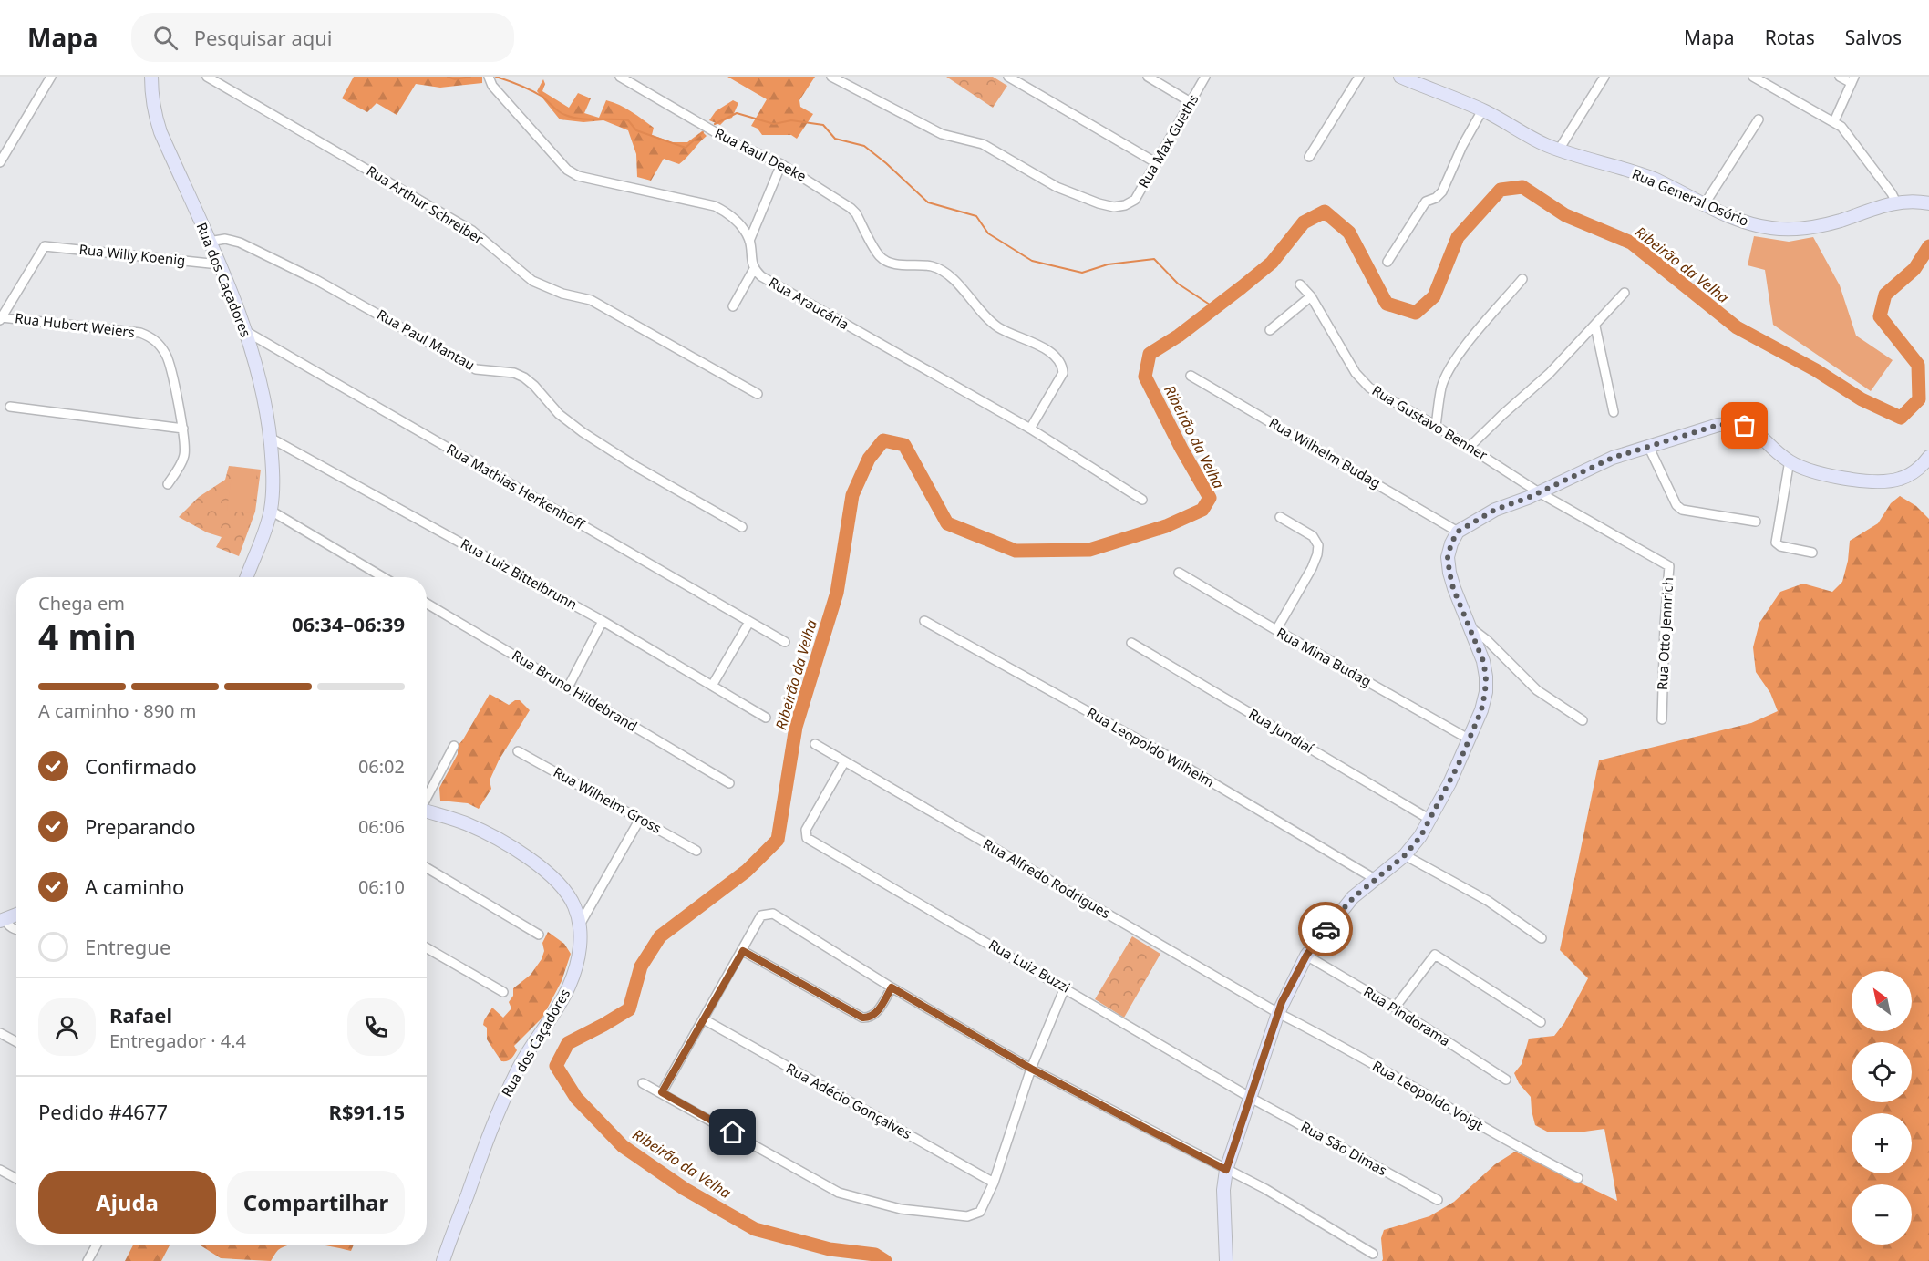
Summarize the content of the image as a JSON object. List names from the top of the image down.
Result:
{
  "streets": {
    "main road": ["Rua General Osório", "Rua dos Caçadores"],
    "street": [
      "Rua Max Gueths",
      "Rua Raul Deeke",
      "Rua Arthur Schreiber",
      "Rua Willy Koenig",
      "Rua Araucária",
      "Rua Hubert Weiers",
      "Rua Paul Mantau",
      "Rua Gustavo Benner",
      "Rua Wilhelm Budag",
      "Rua Mathias Herkenhoff",
      "Rua Luiz Bittelbrunn",
      "Rua Otto Jennrich",
      "Rua Mina Budag",
      "Rua Bruno Hildebrand",
      "Rua Jundiaí",
      "Rua Leopoldo Wilhelm",
      "Rua Wilhelm Gross",
      "Rua Alfredo Rodrigues",
      "Rua Luiz Buzzi",
      "Rua Pindorama",
      "Rua Leopoldo Voigt",
      "Rua Adécio Gonçalves",
      "Rua São Dimas"
    ]
  },
  "crossings": [
    ["Rua Raul Deeke", "Rua Araucária"],
    ["Rua Willy Koenig", "Rua dos Caçadores"],
    ["Rua Willy Koenig", "Rua Hubert Weiers"],
    ["Rua dos Caçadores", "Rua Paul Mantau"],
    ["Rua dos Caçadores", "Rua Mathias Herkenhoff"],
    ["Rua dos Caçadores", "Rua Luiz Bittelbrunn"],
    ["Rua Gustavo Benner", "Rua Otto Jennrich"],
    ["Rua Alfredo Rodrigues", "Rua Luiz Buzzi"],
    ["Rua Alfredo Rodrigues", "Rua Leopoldo Voigt"],
    ["Rua Luiz Buzzi", "Rua São Dimas"]
  ],
  "water": ["Ribeirão da Velha"],
  "north": "top left",
  "page": {
    "header": "Mapa",
    "search": "Pesquisar aqui",
    "nav": ["Mapa", "Rotas", "Salvos"],
    "heading": ["4 min", "Chega em", "06:34–06:39"],
    "panel": [
      "Rafael",
      "Entregador · 4.4",
      "Pedido #4677",
      "R$91.15"
    ],
    "bar": "A caminho · 890 m",
    "list": [
      ["Confirmado", "06:02"],
      ["Preparando", "06:06"],
      ["A caminho", "06:10"],
      "Entregue"
    ],
    "map_buttons": ["+", "−"],
    "buttons": ["Ajuda", "Compartilhar"]
  }
}
